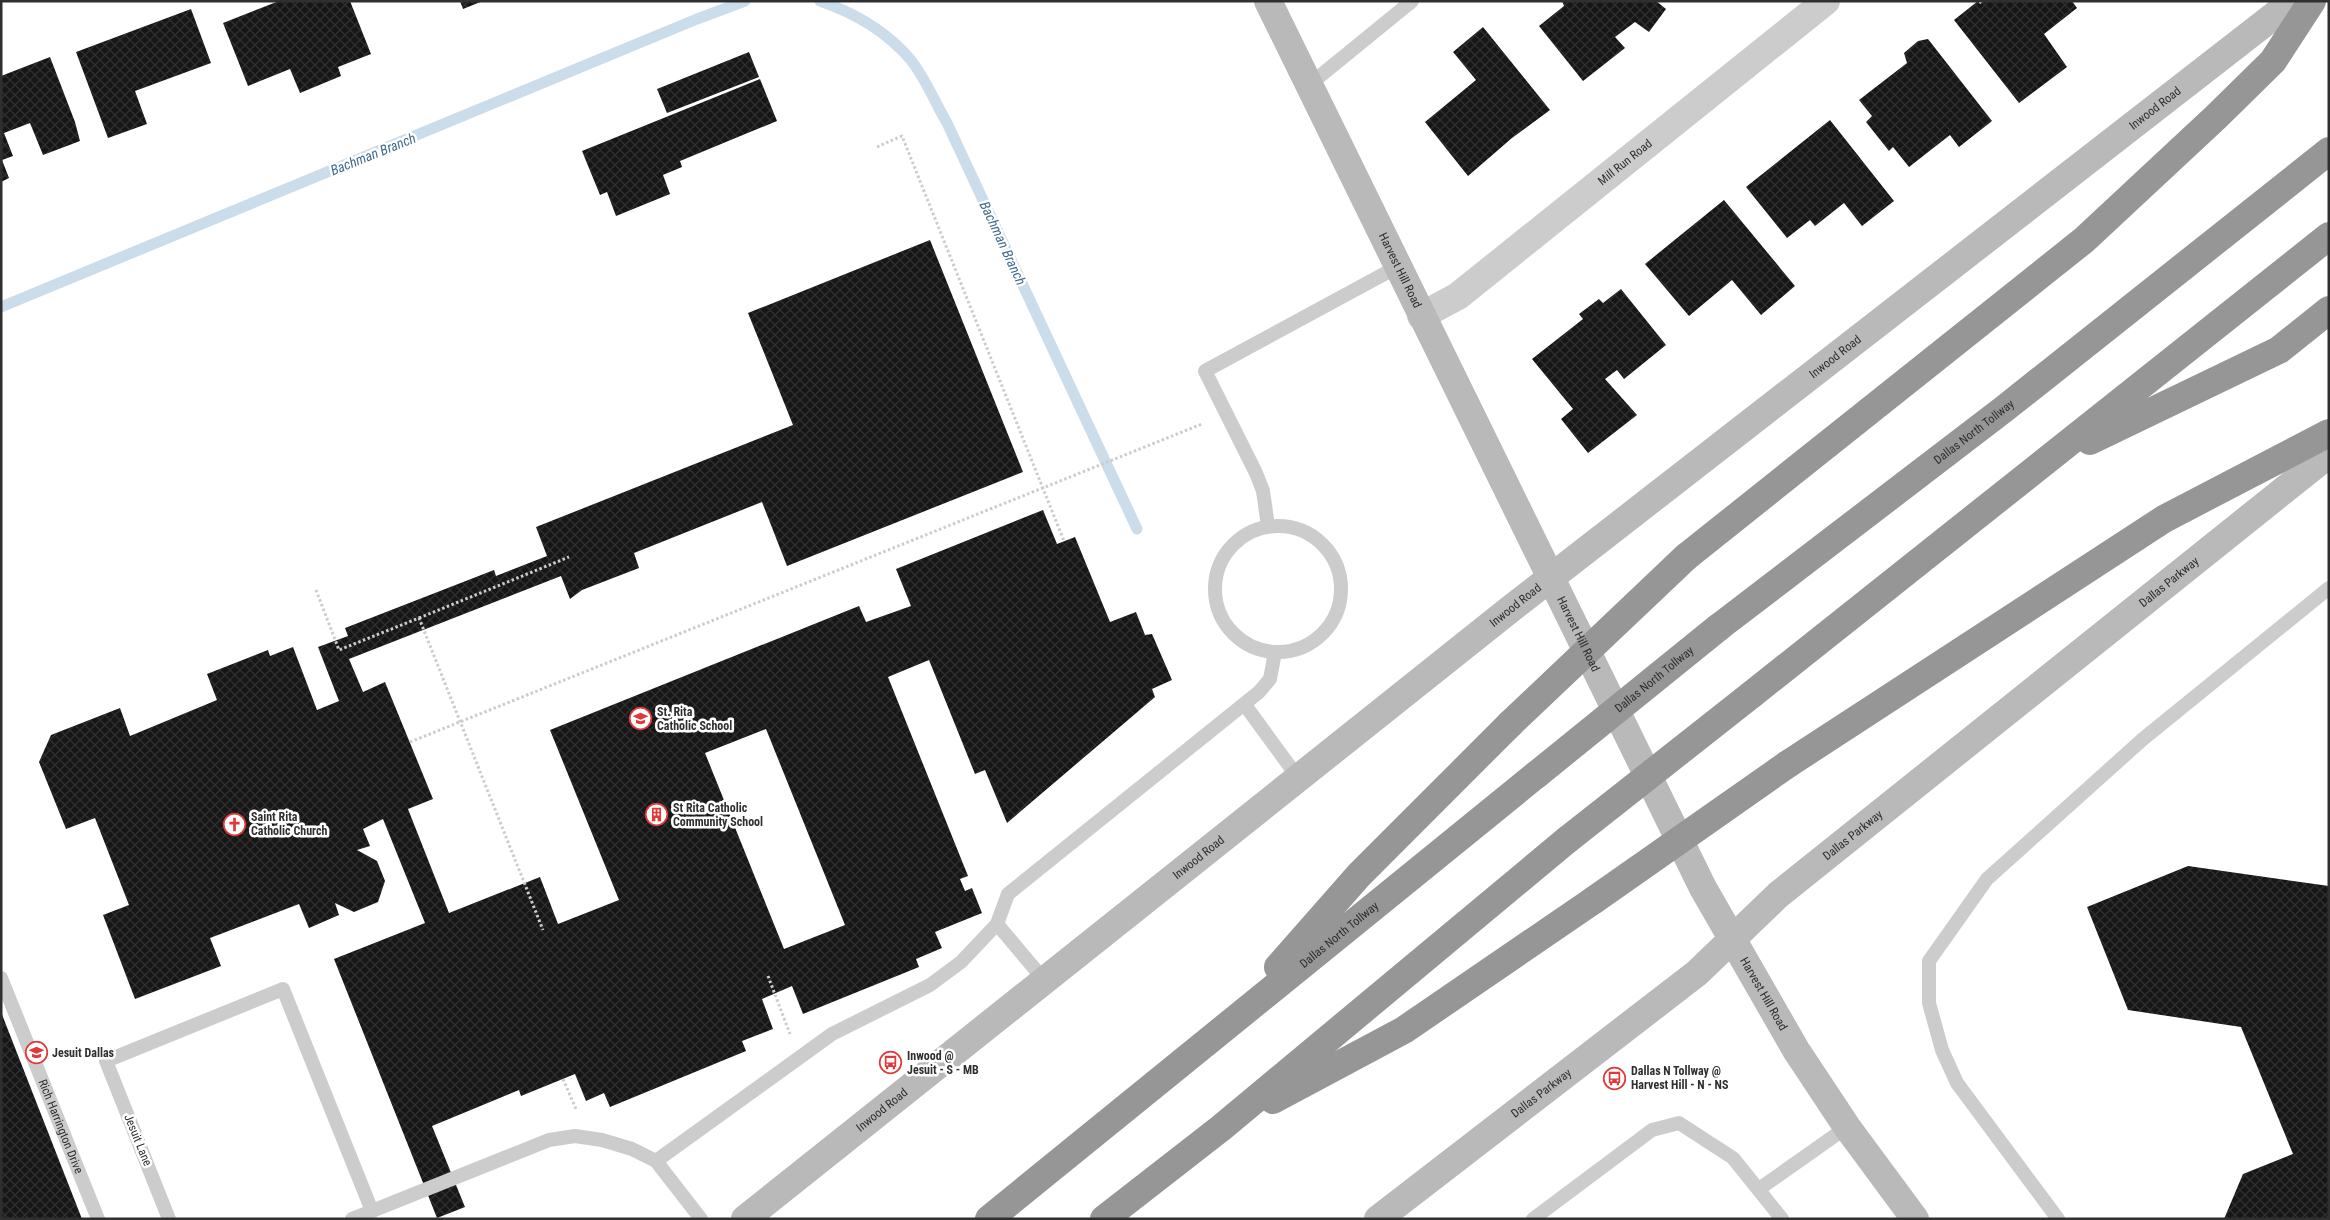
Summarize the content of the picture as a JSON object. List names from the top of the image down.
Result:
{
  "streets": {
    "highway": ["Dallas North Tollway"],
    "main road": ["Inwood Road", "Harvest Hill Road", "Dallas Parkway"],
    "street": ["Mill Run Road"],
    "lane": ["Rich Harrington Drive", "Jesuit Lane"]
  },
  "crossings": [
    ["Inwood Road", "Harvest Hill Road"],
    ["Mill Run Road", "Harvest Hill Road"],
    ["Harvest Hill Road", "Dallas Parkway"]
  ],
  "water": ["Bachman Branch"],
  "places": {
    "school or university": ["St. Rita Catholic School", "Jesuit Dallas"],
    "building": ["St Rita Catholic Community School"],
    "church": ["Saint Rita Catholic Church"],
    "bus stop": ["Inwood @ Jesuit - S - MB", "Dallas N Tollway @ Harvest Hill - N - NS"]
  }
}
